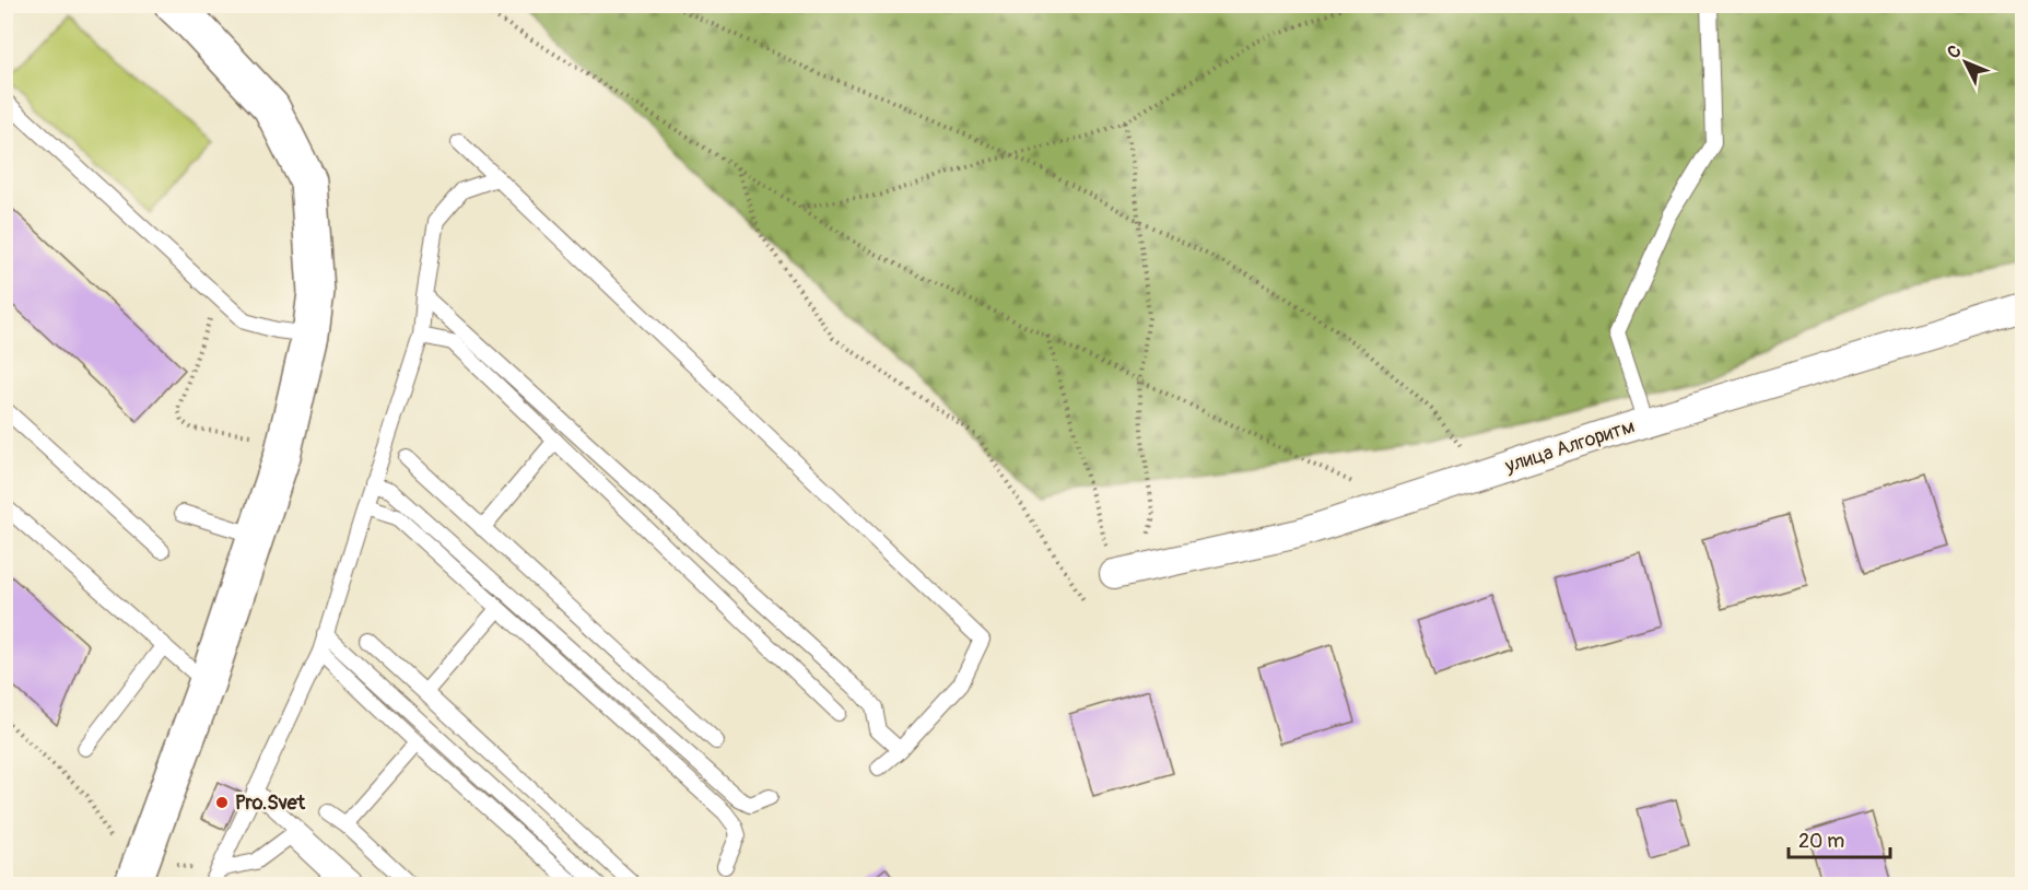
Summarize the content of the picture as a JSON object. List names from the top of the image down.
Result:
{
  "streets": {
    "street": ["улица Алгоритм"]
  },
  "places": ["Pro.Svet"],
  "scale_bar": "20 m",
  "north": "top left"
}
